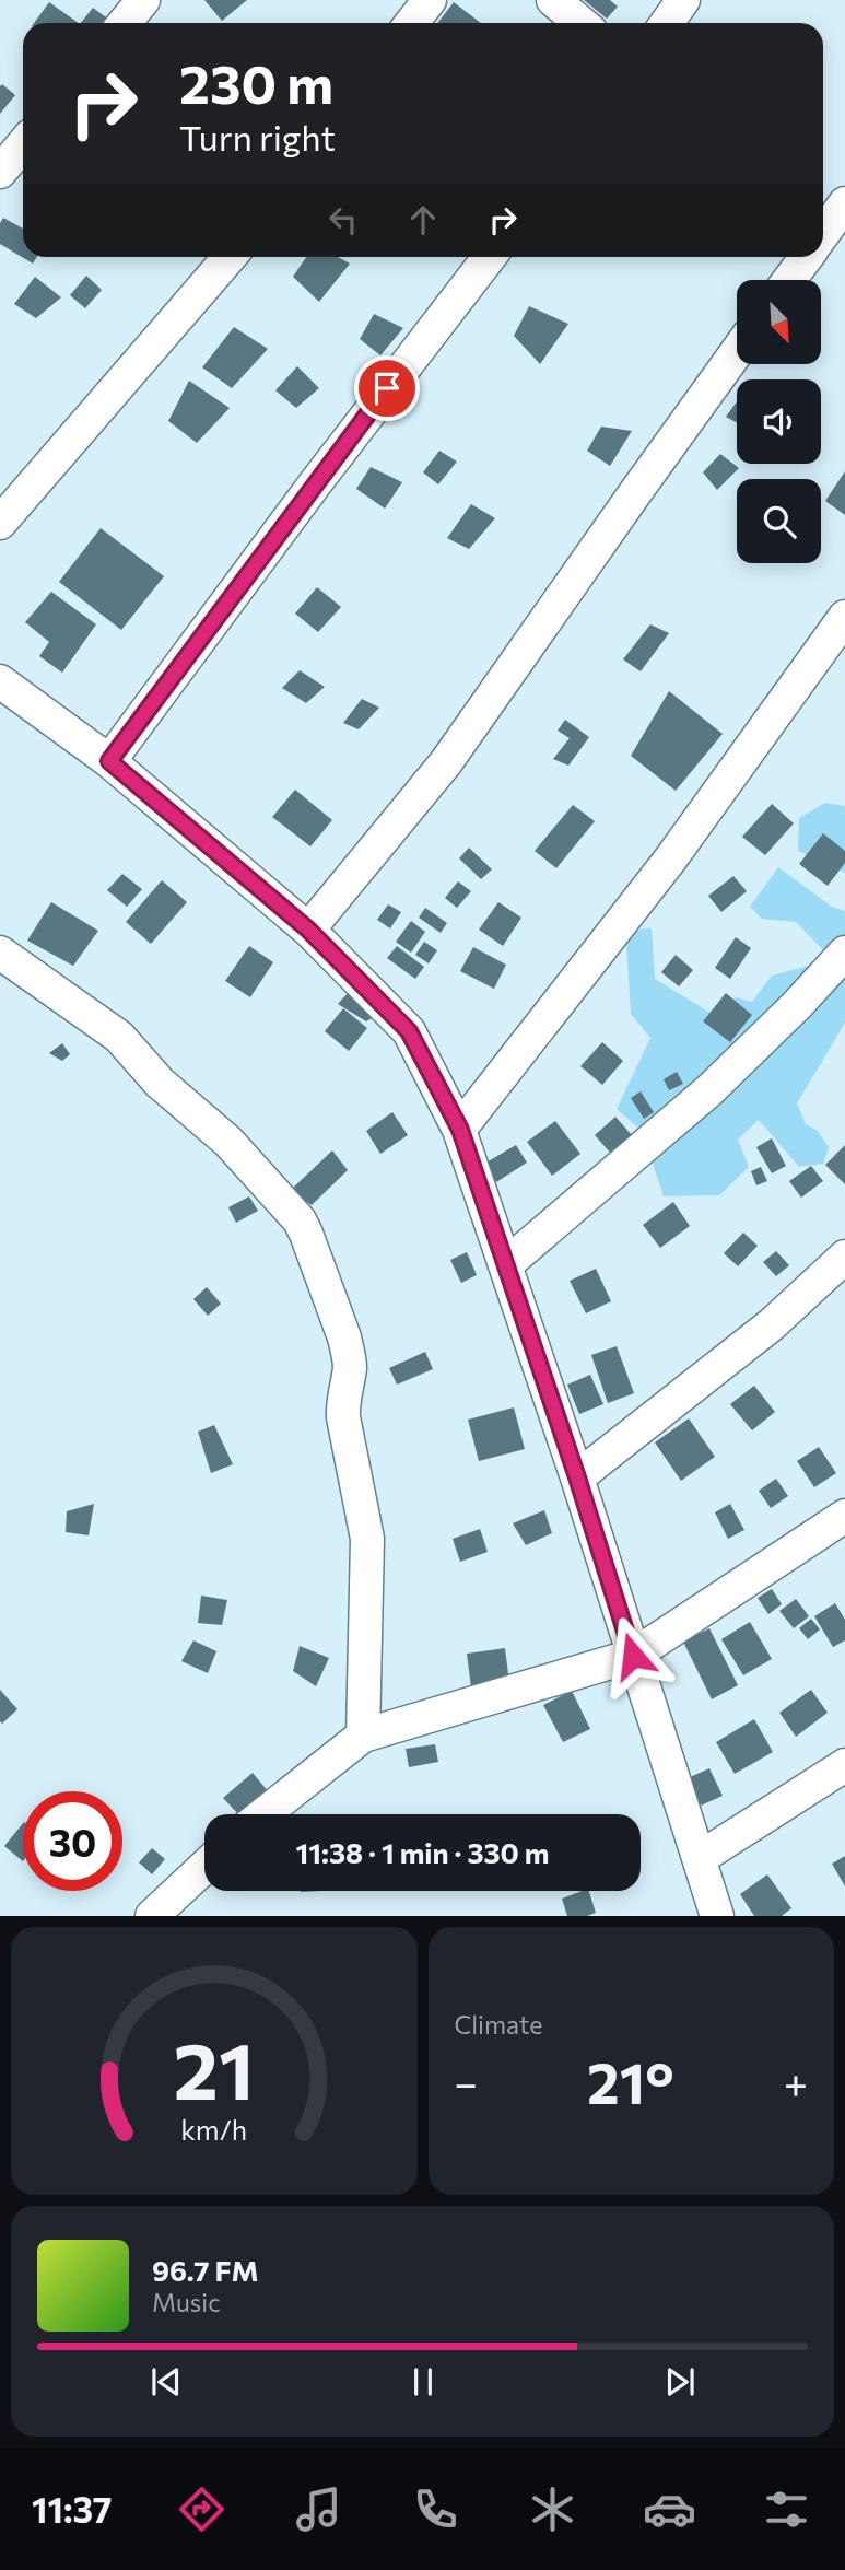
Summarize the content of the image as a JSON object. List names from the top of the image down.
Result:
{
  "north": "bottom right",
  "page": {
    "turn": ["230 m", "Turn right"],
    "limit": "30",
    "trip": "11:38 · 1 min · 330 m",
    "tile": "Climate",
    "heat": ["−", "21°", "+"],
    "song": ["96.7 FM", "Music"],
    "tabs": "11:37",
    "gauge": ["21", "km/h"]
  }
}
